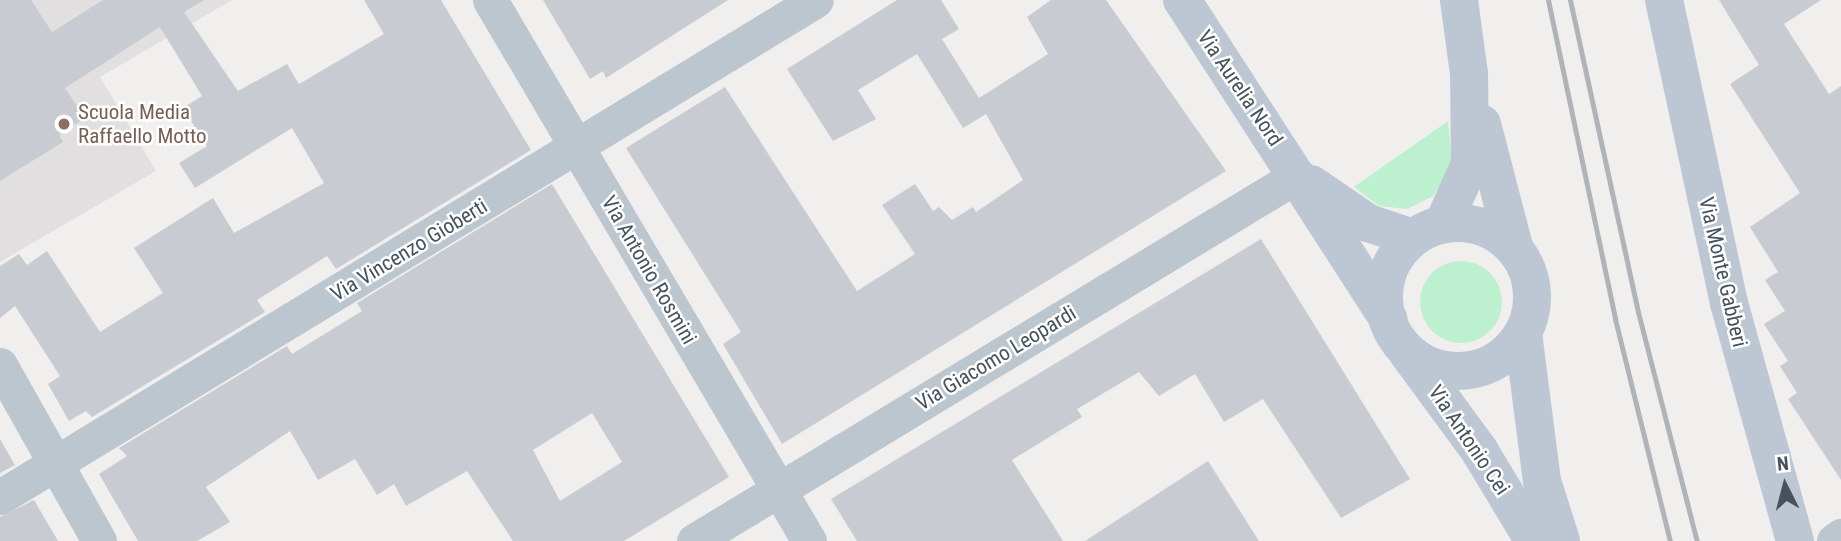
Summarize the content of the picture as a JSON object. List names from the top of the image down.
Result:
{
  "streets": {
    "street": [
      "Via Aurelia Nord",
      "Via Vincenzo Gioberti",
      "Via Antonio Rosmini",
      "Via Monte Gabberi",
      "Via Giacomo Leopardi",
      "Via Antonio Cei"
    ]
  },
  "crossings": [
    ["Via Aurelia Nord", "Via Giacomo Leopardi"],
    ["Via Aurelia Nord", "Via Antonio Cei"],
    ["Via Vincenzo Gioberti", "Via Antonio Rosmini"],
    ["Via Antonio Rosmini", "Via Giacomo Leopardi"]
  ],
  "places": ["Scuola Media Raffaello Motto"],
  "north": "top"
}
